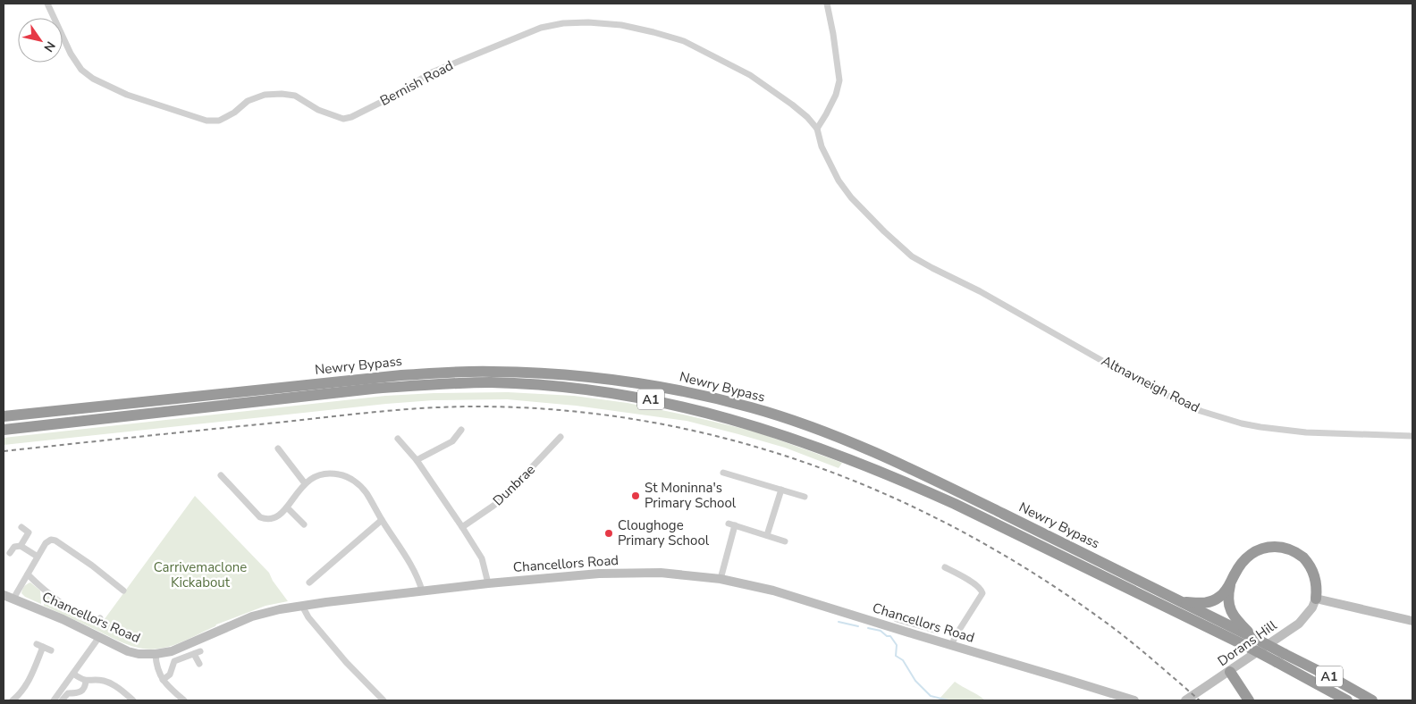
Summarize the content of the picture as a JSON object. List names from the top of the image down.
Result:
{
  "streets": {
    "highway": ["Newry Bypass", "A1"],
    "street": [
      "Bernish Road",
      "Altnavneigh Road",
      "Dunbrae",
      "Chancellors Road",
      "Dorans Hill"
    ]
  },
  "crossings": [
    ["Bernish Road", "Altnavneigh Road"]
  ],
  "parks": ["Carrivemaclone Kickabout"],
  "places": ["St Moninna's Primary School", "Cloughoge Primary School"],
  "north": "bottom right"
}
